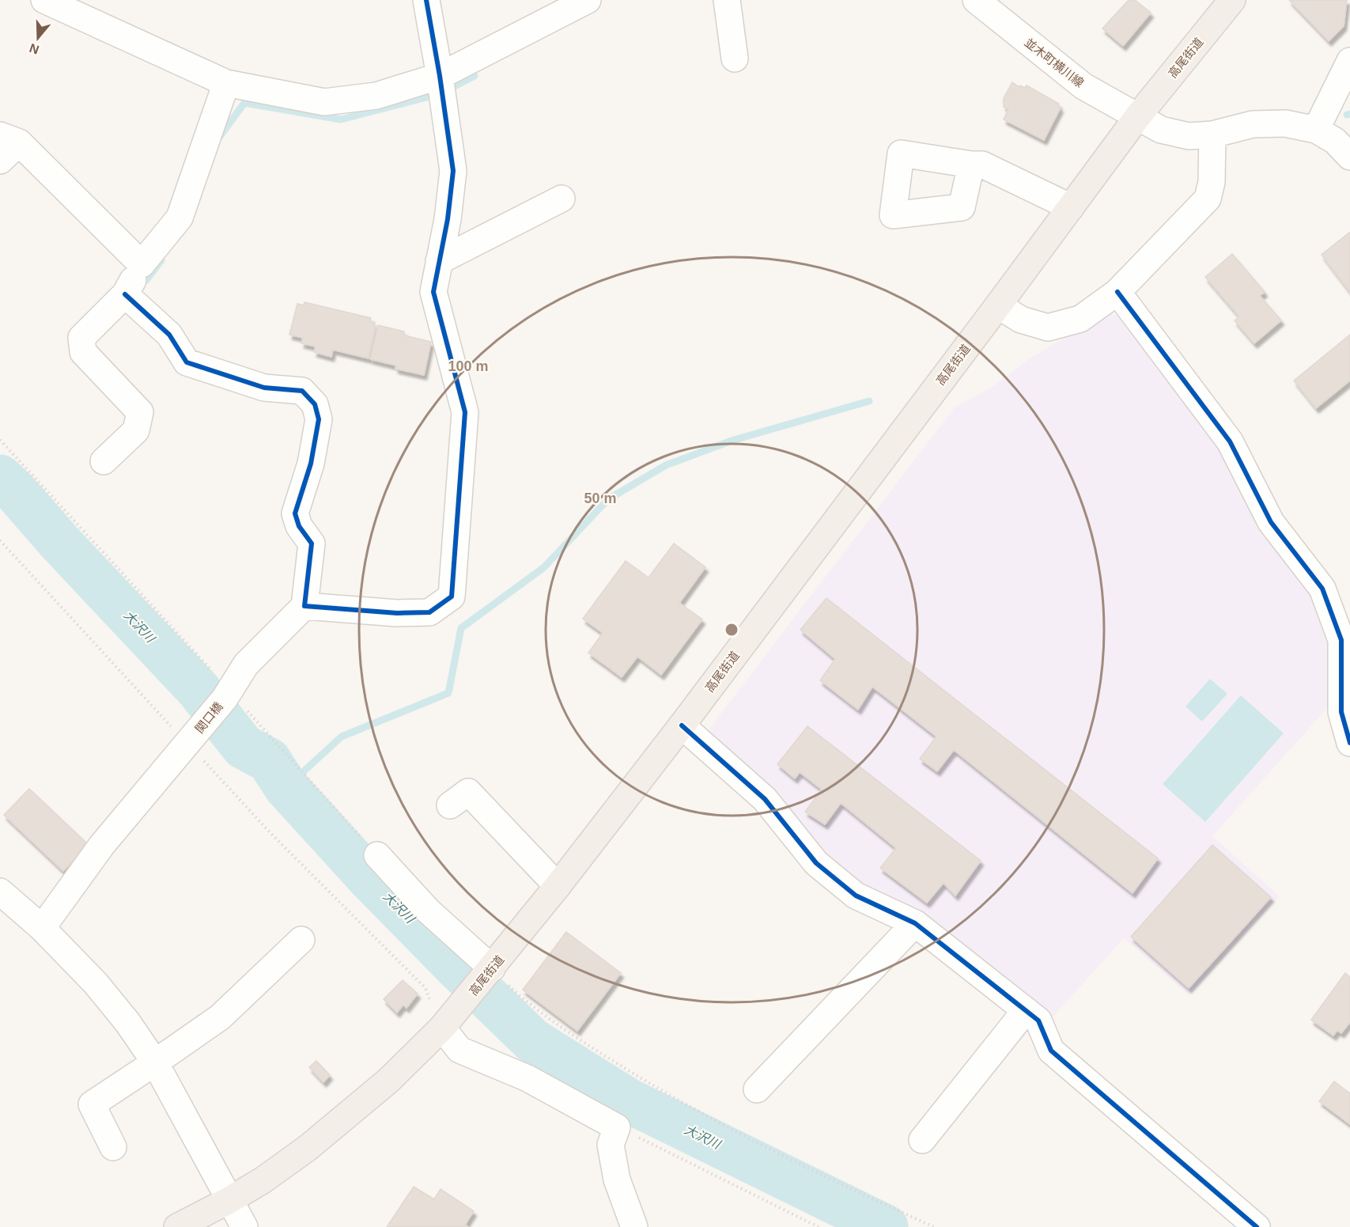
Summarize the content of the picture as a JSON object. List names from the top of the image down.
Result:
{
  "streets": {
    "main road": ["高尾街道"],
    "street": ["並木町横川線", "関口橋"]
  },
  "crossings": [
    ["高尾街道", "並木町横川線"]
  ],
  "water": ["大沢川"],
  "north": "bottom",
  "rings": ["100 m", "50 m"]
}
